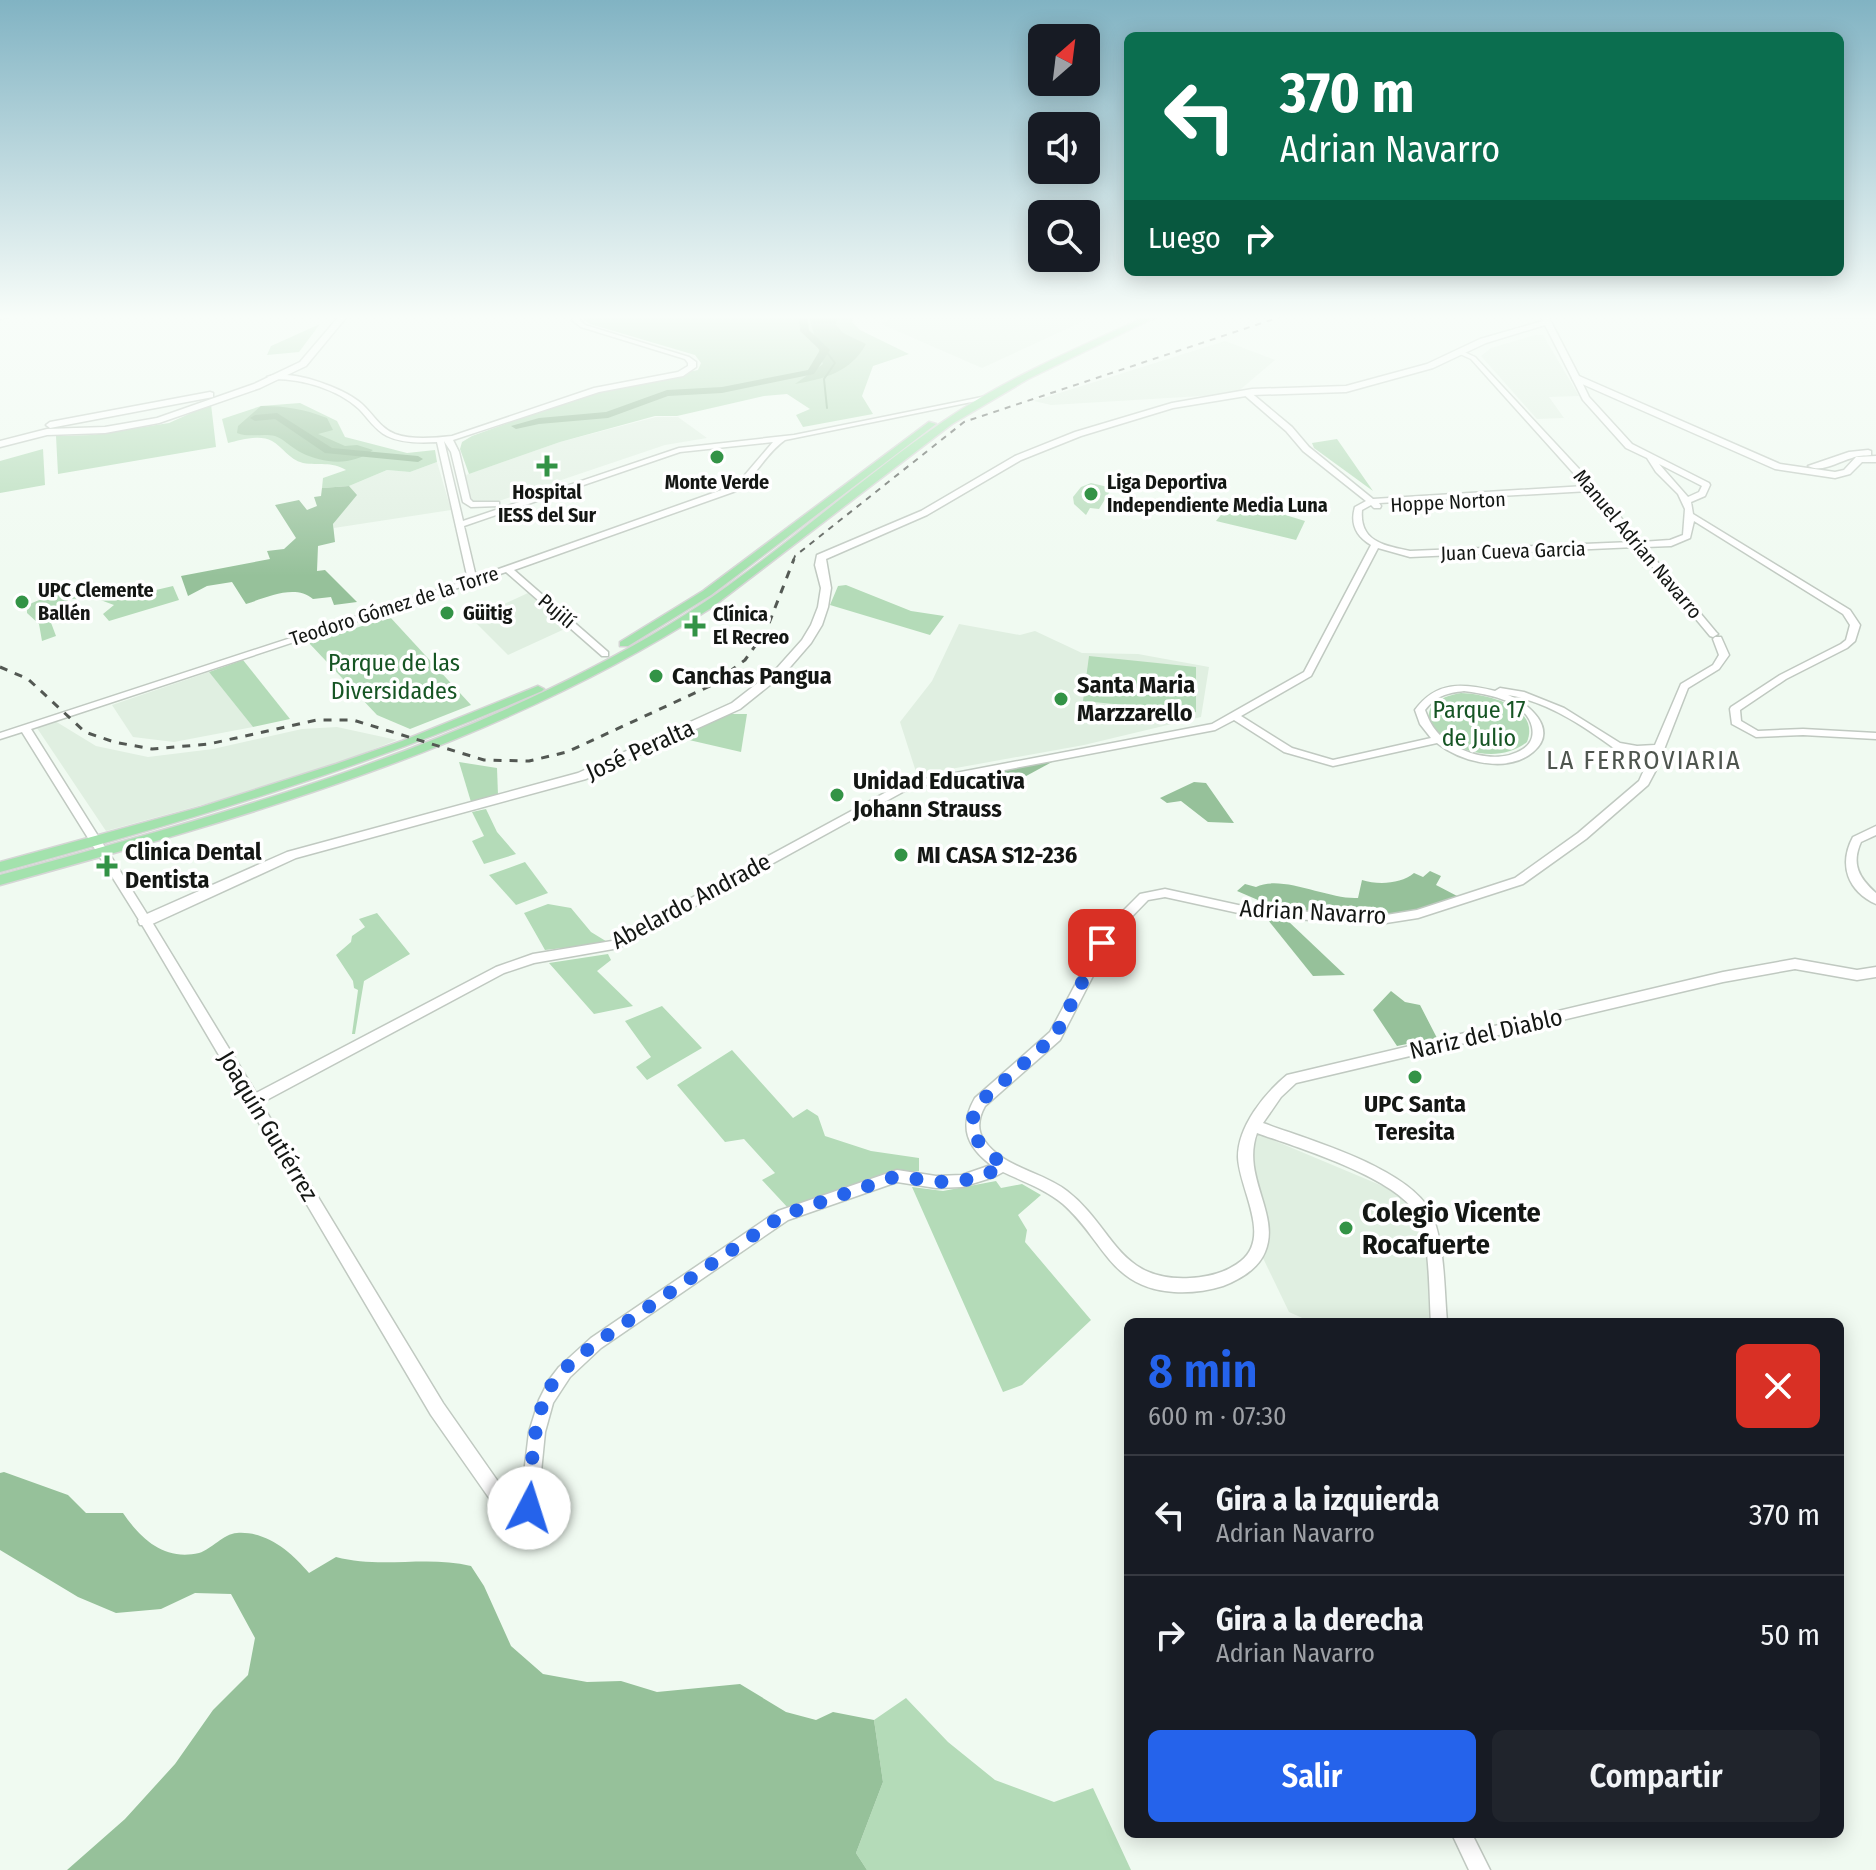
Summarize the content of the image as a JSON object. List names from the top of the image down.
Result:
{
  "streets": {
    "main road": ["José Peralta"],
    "street": [
      "Hoppe Norton",
      "Manuel Adrian Navarro",
      "Juan Cueva Garcia",
      "Teodoro Gómez de la Torre",
      "Pujilí",
      "Abelardo Andrade",
      "Adrian Navarro",
      "Nariz del Diablo",
      "Joaquín Gutiérrez"
    ]
  },
  "crossings": [
    ["Hoppe Norton", "Manuel Adrian Navarro"],
    ["Hoppe Norton", "Juan Cueva Garcia"],
    ["Hoppe Norton", "Abelardo Andrade"],
    ["Manuel Adrian Navarro", "Juan Cueva Garcia"],
    ["Manuel Adrian Navarro", "Adrian Navarro"],
    ["Juan Cueva Garcia", "Abelardo Andrade"],
    ["Teodoro Gómez de la Torre", "Pujilí"],
    ["Teodoro Gómez de la Torre", "Joaquín Gutiérrez"],
    ["José Peralta", "Joaquín Gutiérrez"],
    ["Abelardo Andrade", "Joaquín Gutiérrez"],
    ["Adrian Navarro", "Nariz del Diablo"],
    ["Adrian Navarro", "Joaquín Gutiérrez"]
  ],
  "districts": ["LA FERROVIARIA"],
  "parks": ["Parque de las Diversidades", "Parque 17 de Julio"],
  "places": {
    "other": [
      "Monte Verde",
      "Liga Deportiva Independiente Media Luna",
      "UPC Clemente Ballén",
      "Güitig",
      "Canchas Pangua",
      "Santa Maria Marzzarello",
      "Unidad Educativa Johann Strauss",
      "MI CASA S12-236",
      "UPC Santa Teresita",
      "Colegio Vicente Rocafuerte"
    ],
    "health": ["Hospital IESS del Sur", "Clínica El Recreo", "Clinica Dental Dentista"]
  },
  "north": "top right",
  "page": {
    "turn": ["370 m", "Adrian Navarro"],
    "then": "Luego",
    "heading": ["8 min", "600 m · 07:30"],
    "list": [
      {
        "name": "Gira a la izquierda",
        "note": "Adrian Navarro",
        "value": "370 m"
      },
      {
        "name": "Gira a la derecha",
        "note": "Adrian Navarro",
        "value": "50 m"
      }
    ],
    "buttons": ["Salir", "Compartir"]
  }
}
